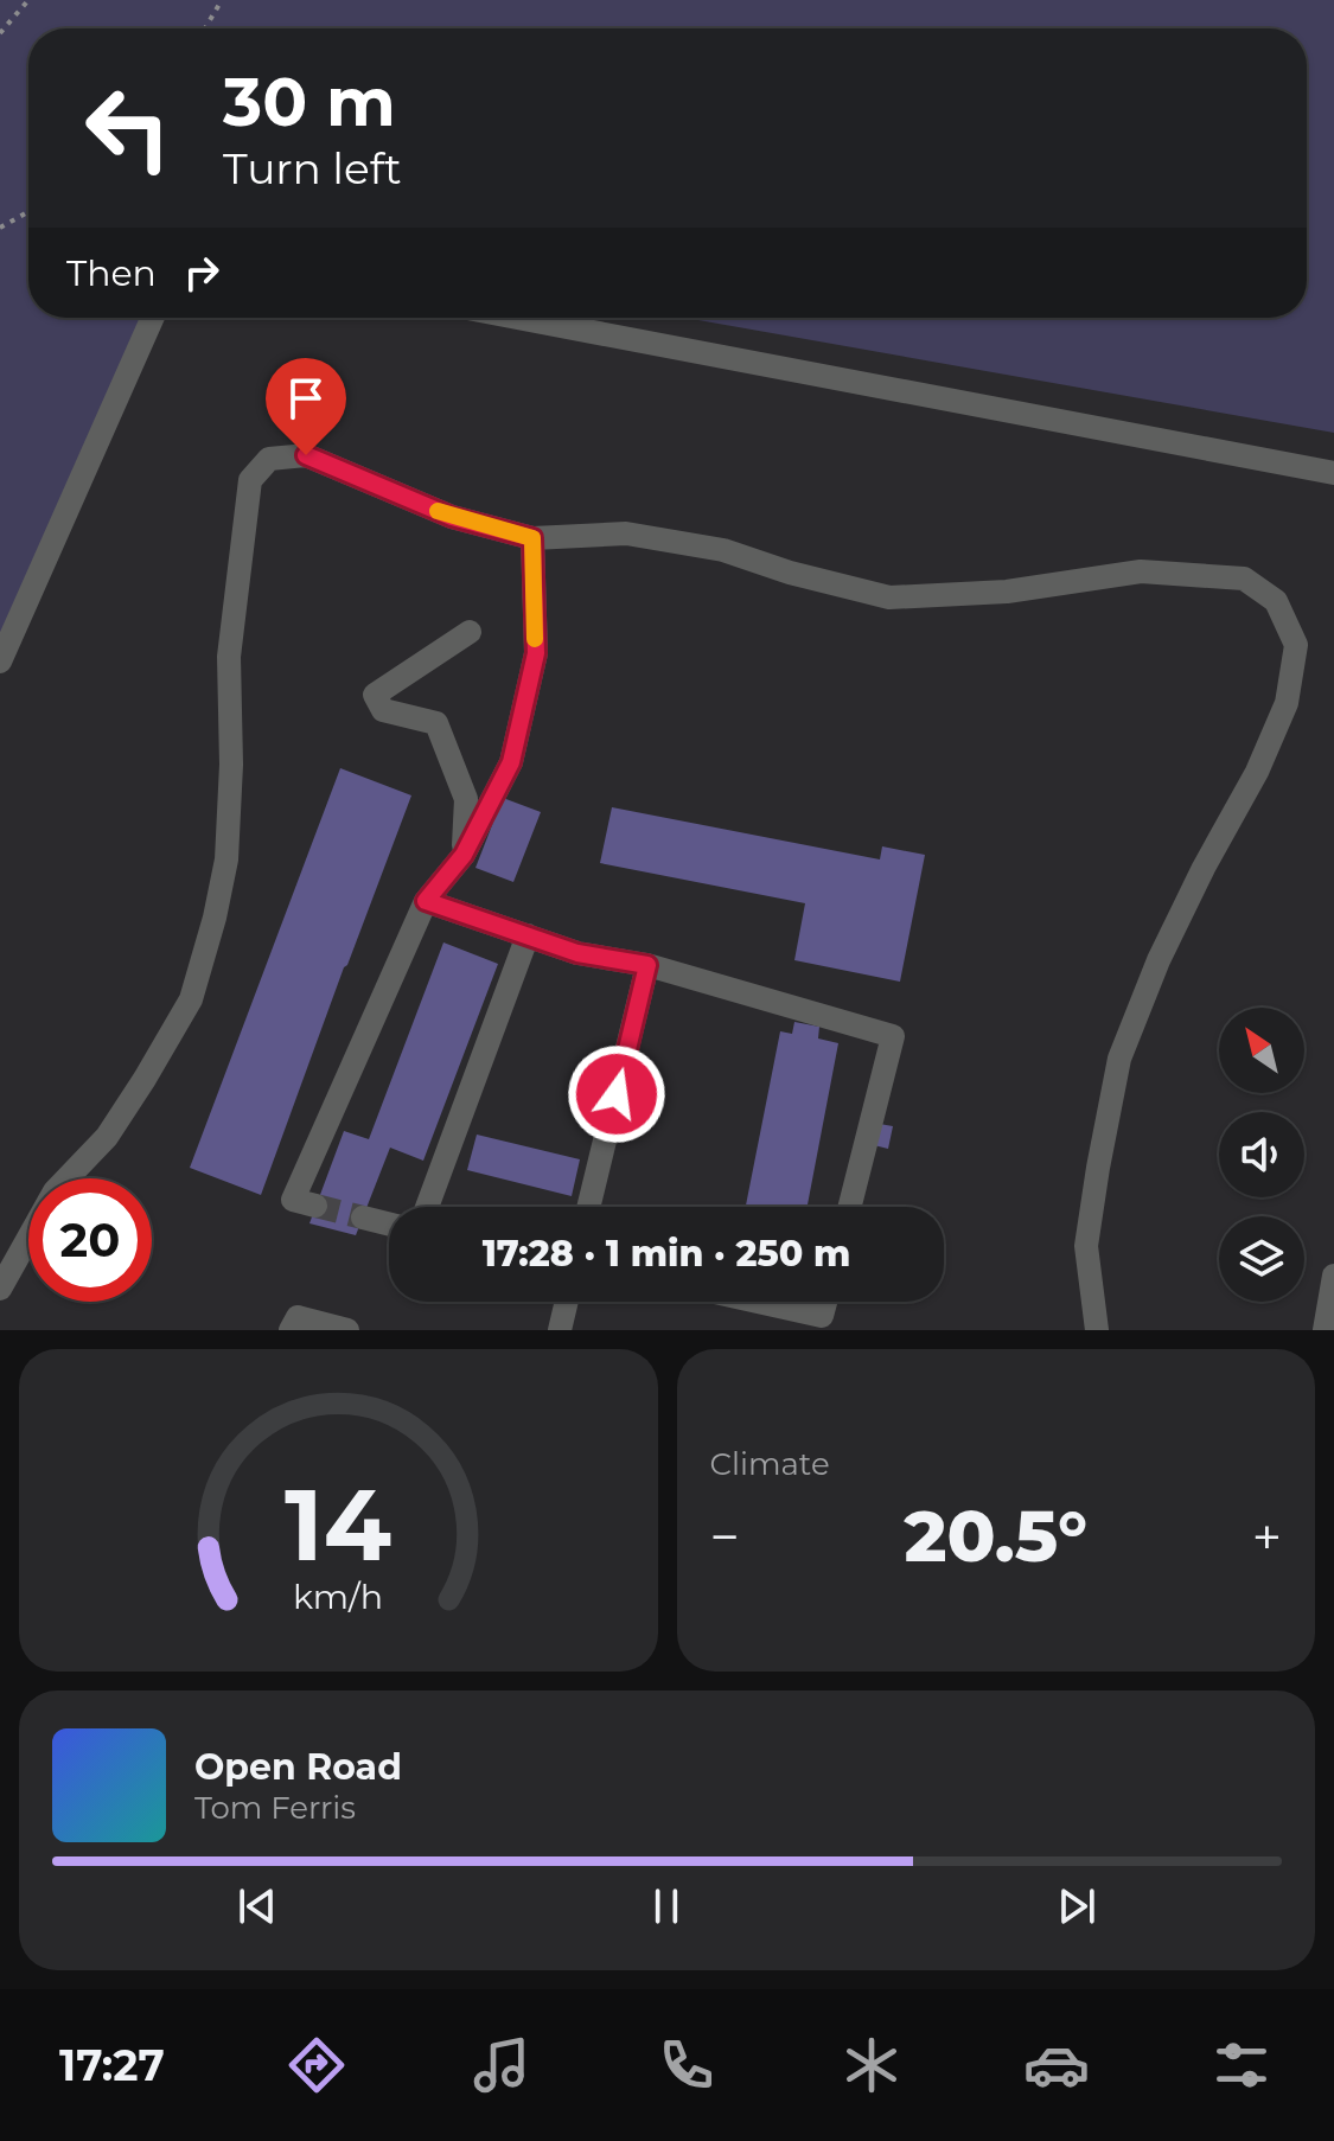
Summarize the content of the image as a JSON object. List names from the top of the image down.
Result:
{
  "north": "top left",
  "page": {
    "turn": ["30 m", "Turn left"],
    "then": "Then",
    "limit": "20",
    "trip": "17:28 · 1 min · 250 m",
    "tile": "Climate",
    "heat": ["−", "20.5°", "+"],
    "song": ["Open Road", "Tom Ferris"],
    "tabs": "17:27",
    "gauge": ["14", "km/h"]
  }
}
